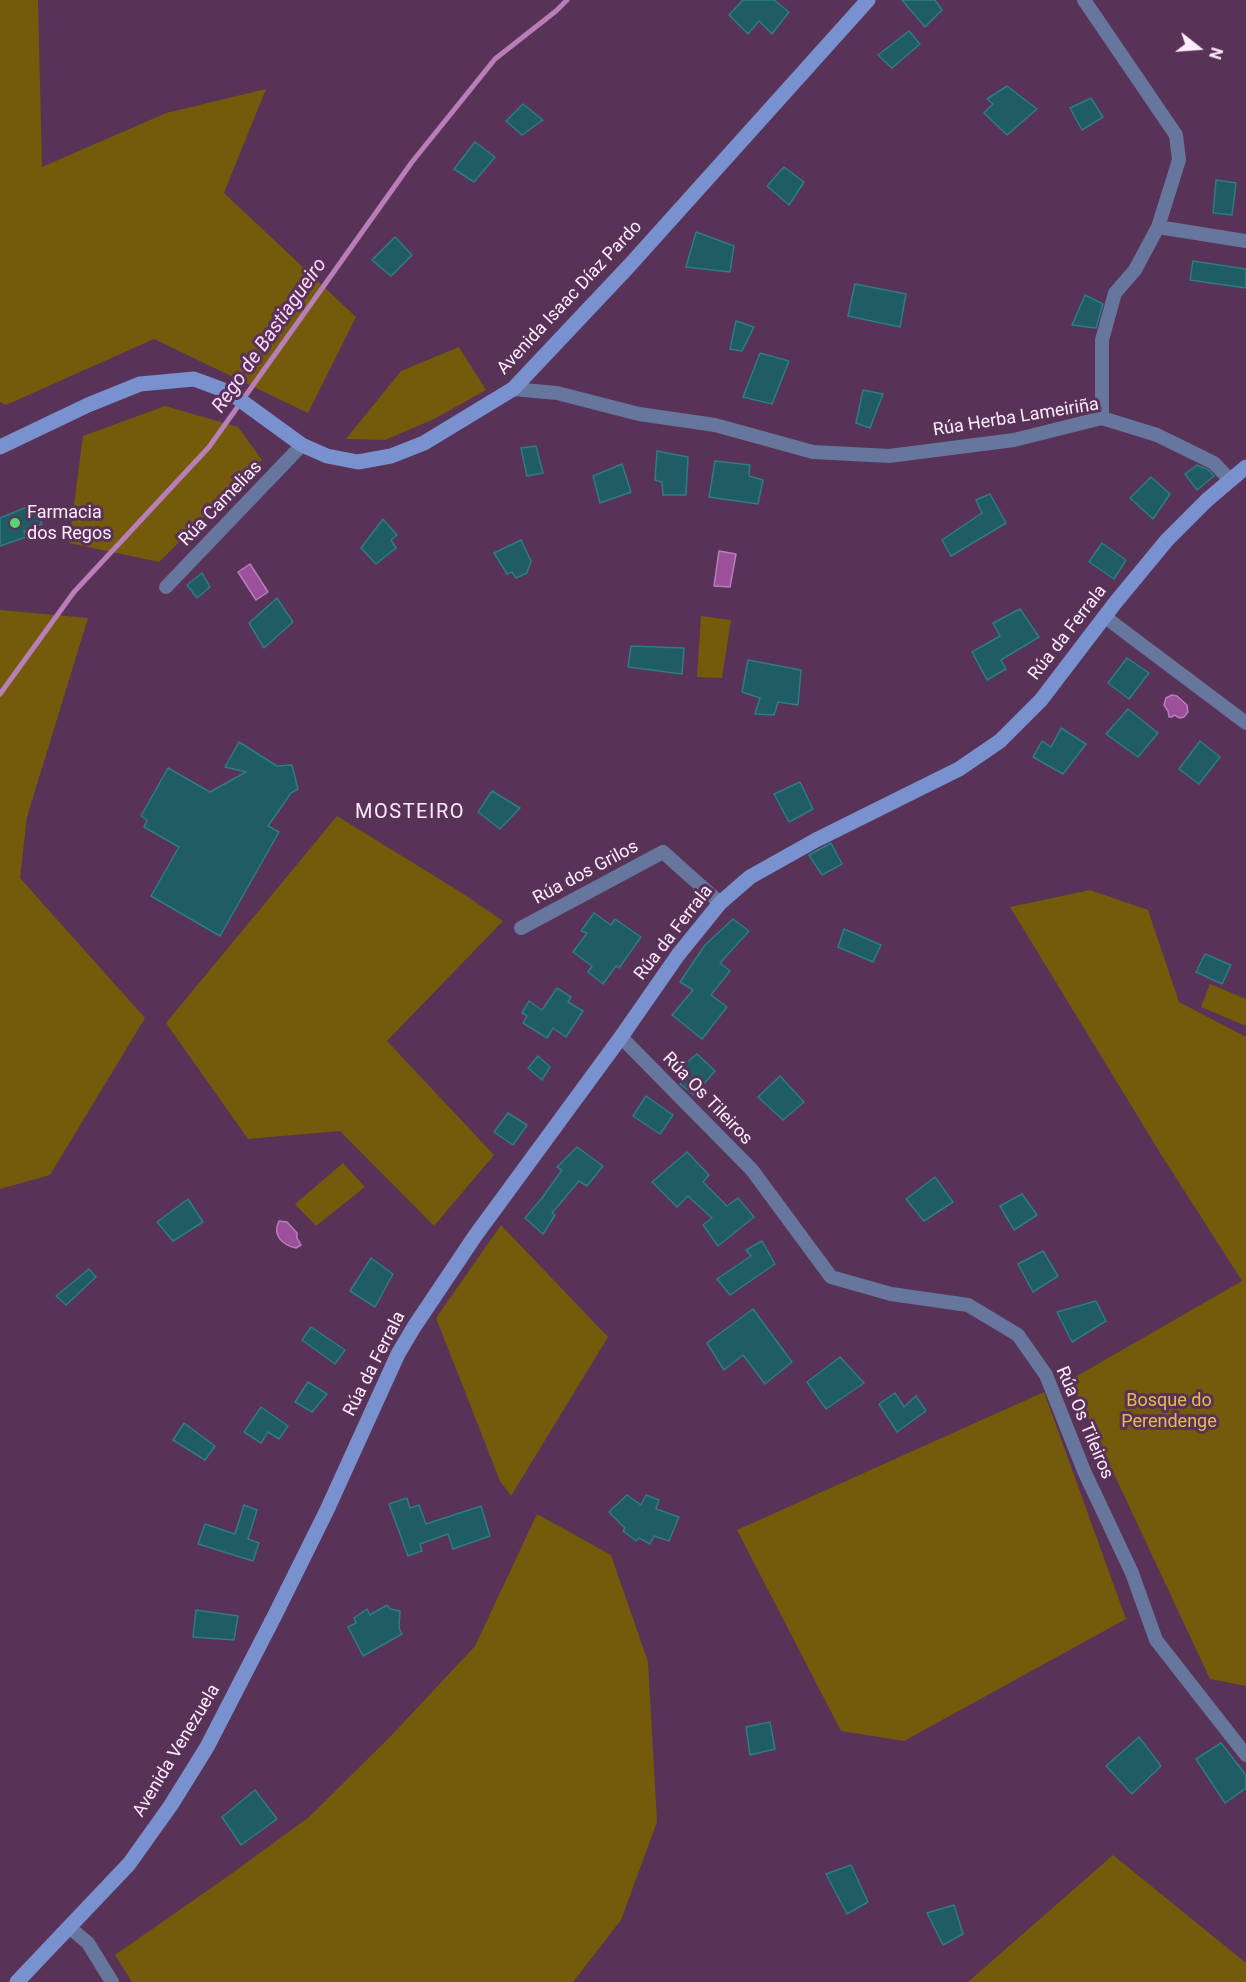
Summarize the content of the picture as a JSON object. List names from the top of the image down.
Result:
{
  "streets": {
    "street": [
      "Avenida Isaac Díaz Pardo",
      "Rúa Herba Lameiriña",
      "Rúa Camelias",
      "Rúa da Ferrala",
      "Rúa dos Grilos",
      "Rúa Os Tileiros",
      "Avenida Venezuela"
    ]
  },
  "crossings": [
    ["Avenida Isaac Díaz Pardo", "Rúa Herba Lameiriña"],
    ["Avenida Isaac Díaz Pardo", "Rúa Camelias"],
    ["Rúa Herba Lameiriña", "Rúa da Ferrala"],
    ["Rúa da Ferrala", "Rúa dos Grilos"],
    ["Rúa da Ferrala", "Rúa Os Tileiros"],
    ["Rúa da Ferrala", "Avenida Venezuela"]
  ],
  "districts": ["MOSTEIRO"],
  "water": ["Rego de Bastiagueiro"],
  "parks": ["Bosque do Perendenge"],
  "places": ["Farmacia dos Regos"],
  "north": "right"
}
